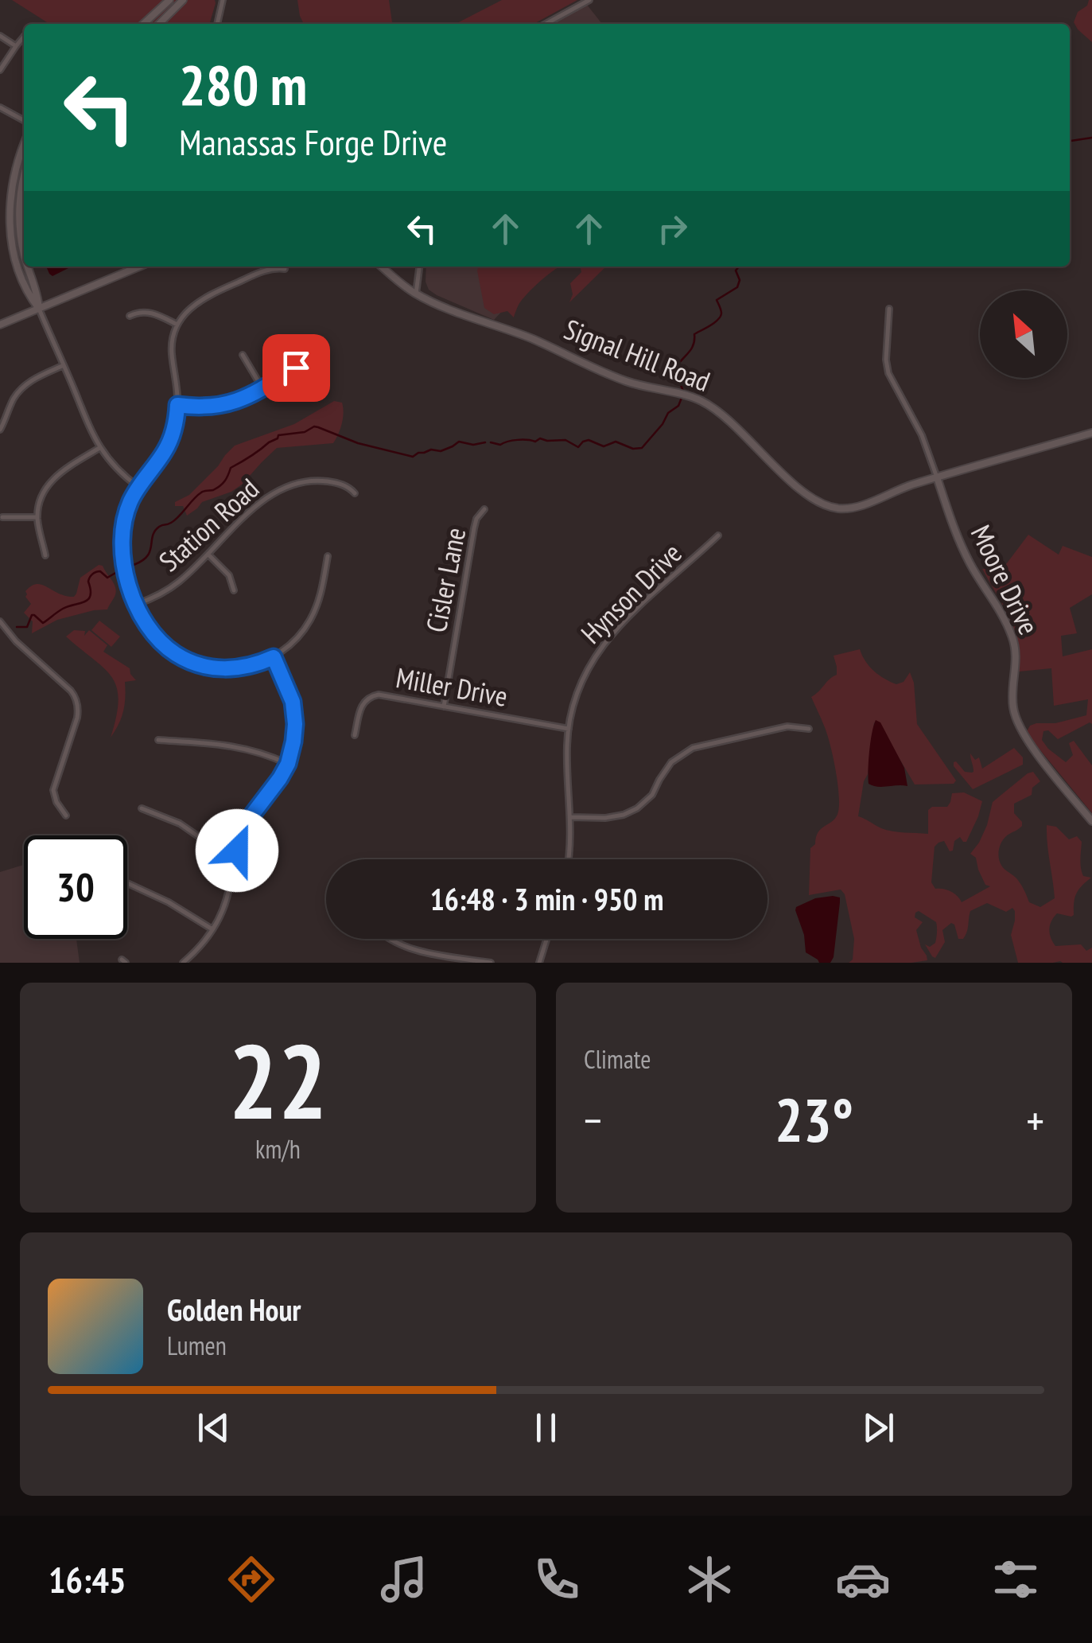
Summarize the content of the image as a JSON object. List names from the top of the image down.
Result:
{
  "streets": {
    "main road": ["Signal Hill Road", "Moore Drive"],
    "street": [
      "Station Road",
      "Cisler Lane",
      "Hynson Drive",
      "Miller Drive"
    ]
  },
  "crossings": [
    ["Signal Hill Road", "Moore Drive"],
    ["Cisler Lane", "Miller Drive"],
    ["Hynson Drive", "Miller Drive"]
  ],
  "north": "top left",
  "page": {
    "turn": ["280 m", "Manassas Forge Drive"],
    "limit": "30",
    "trip": "16:48 · 3 min · 950 m",
    "tile": [
      ["22", "km/h"],
      "Climate"
    ],
    "heat": ["−", "23°", "+"],
    "song": ["Golden Hour", "Lumen"],
    "tabs": "16:45"
  }
}
